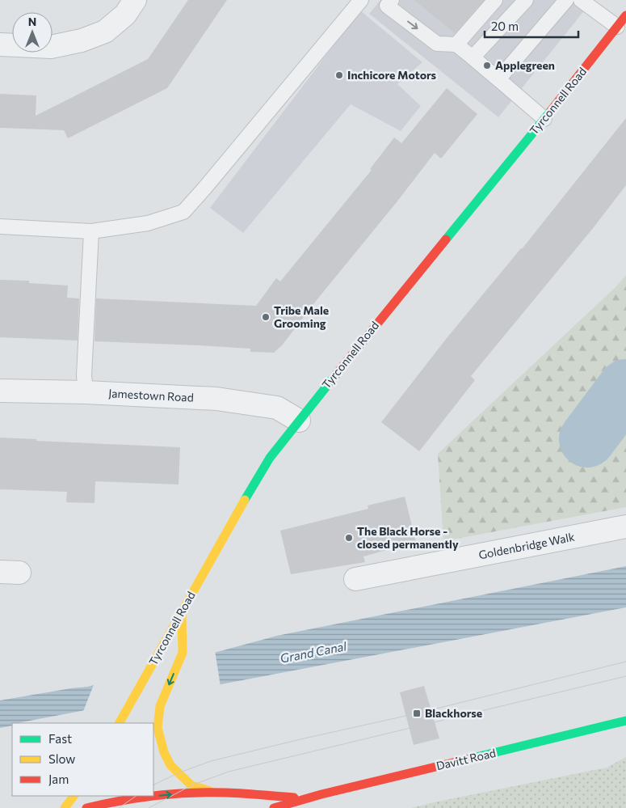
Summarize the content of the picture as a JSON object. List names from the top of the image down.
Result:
{
  "streets": {
    "main road": ["Tyrconnell Road", "Davitt Road"],
    "street": ["Jamestown Road", "Goldenbridge Walk"]
  },
  "crossings": [
    ["Tyrconnell Road", "Jamestown Road"],
    ["Tyrconnell Road", "Davitt Road"]
  ],
  "water": ["Grand Canal"],
  "places": {
    "other": [
      "Applegreen",
      "Inchicore Motors",
      "Tribe Male Grooming",
      "The Black Horse - closed permanently"
    ],
    "transit": ["Blackhorse"]
  },
  "legend": ["Fast", "Slow", "Jam"],
  "scale_bar": "20 m",
  "north": "top"
}
